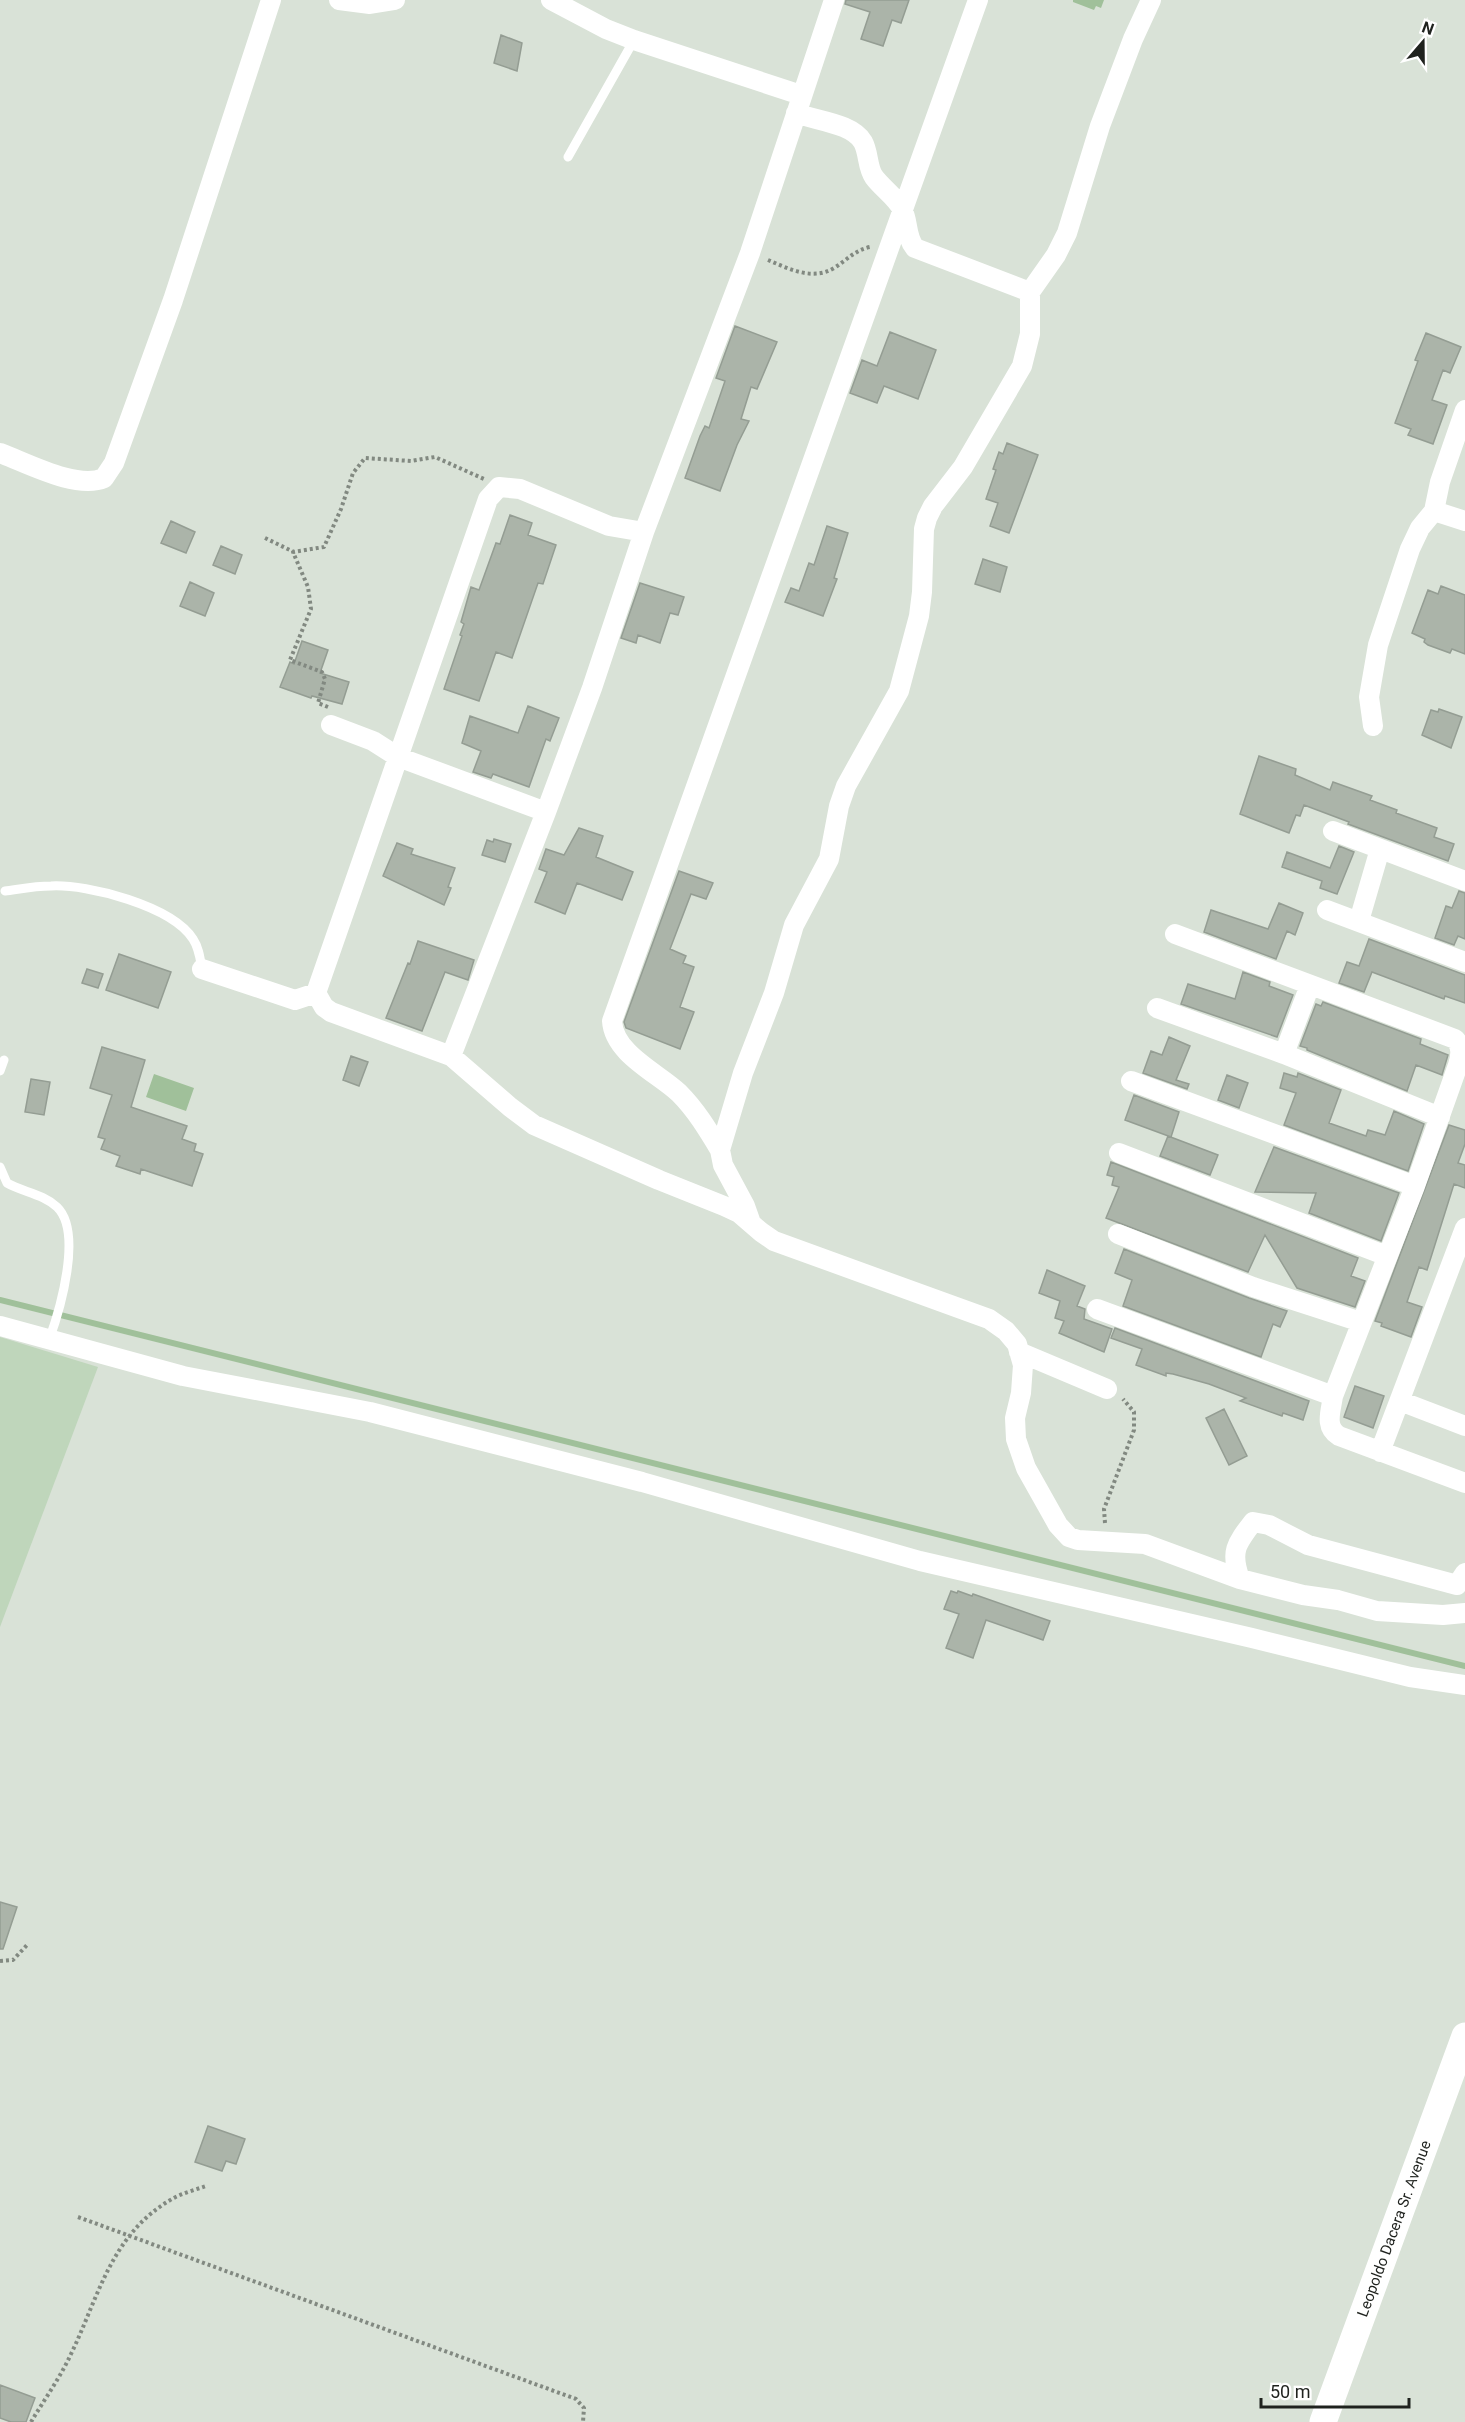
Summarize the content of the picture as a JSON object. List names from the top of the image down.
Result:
{
  "streets": {
    "main road": ["Leopoldo Dacera Sr. Avenue"]
  },
  "scale_bar": "50 m",
  "north": "top"
}
